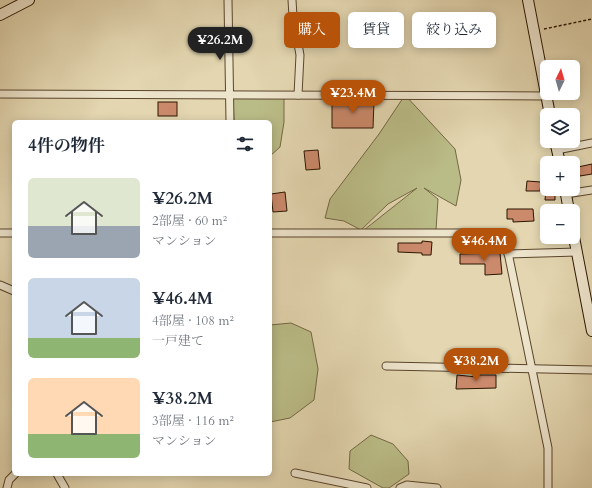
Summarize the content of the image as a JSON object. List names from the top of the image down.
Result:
{
  "north": "top",
  "page": {
    "chip": ["購入", "賃貸", "絞り込み"],
    "price": [
      "¥26.2M",
      "¥23.4M",
      "¥46.4M",
      "¥38.2M"
    ],
    "map_buttons": ["+", "−"],
    "heading": "4件の物件",
    "list": [
      {
        "name": "¥26.2M",
        "note": "2部屋 · 60 m² · マンション"
      },
      {
        "name": "¥46.4M",
        "note": "4部屋 · 108 m² · 一戸建て"
      },
      {
        "name": "¥38.2M",
        "note": "3部屋 · 116 m² · マンション"
      }
    ]
  }
}
